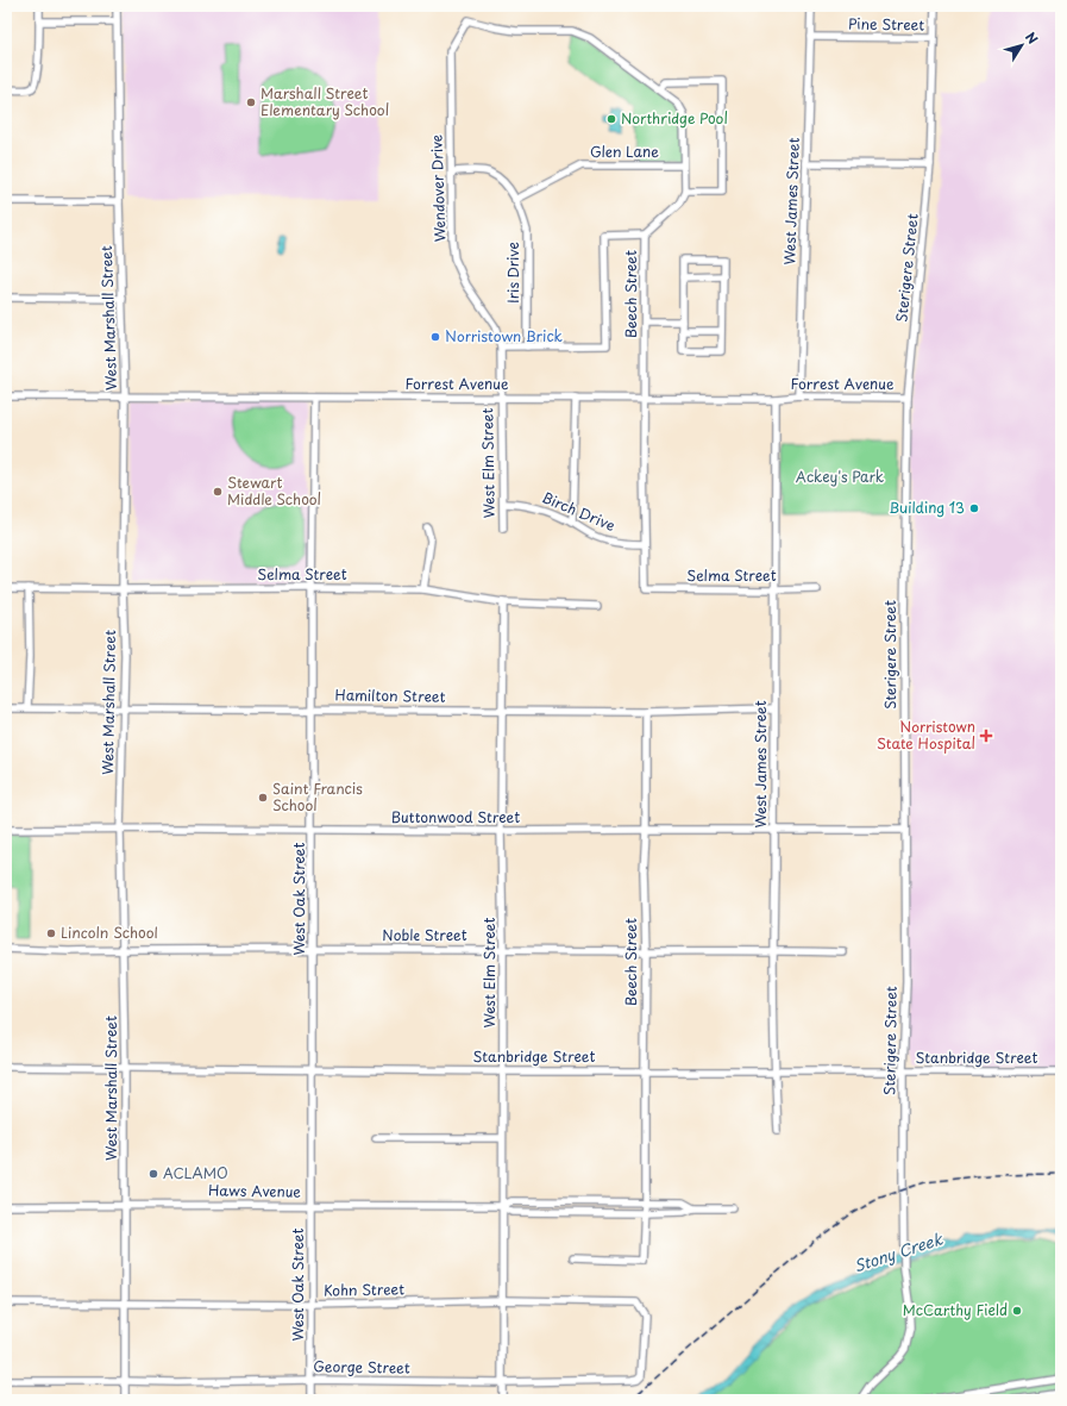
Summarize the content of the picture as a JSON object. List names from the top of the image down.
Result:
{
  "streets": {
    "street": [
      "Pine Street",
      "Glen Lane",
      "Wendover Drive",
      "West James Street",
      "Sterigere Street",
      "Iris Drive",
      "Beech Street",
      "West Marshall Street",
      "Forrest Avenue",
      "West Elm Street",
      "Birch Drive",
      "Selma Street",
      "Hamilton Street",
      "Buttonwood Street",
      "West Oak Street",
      "Noble Street",
      "Stanbridge Street",
      "Haws Avenue",
      "Kohn Street",
      "George Street"
    ]
  },
  "crossings": [
    ["Pine Street", "West James Street"],
    ["Pine Street", "Sterigere Street"],
    ["Glen Lane", "Iris Drive"],
    ["Wendover Drive", "Iris Drive"],
    ["Wendover Drive", "Forrest Avenue"],
    ["Wendover Drive", "West Elm Street"],
    ["West James Street", "Forrest Avenue"],
    ["West James Street", "Selma Street"],
    ["West James Street", "Hamilton Street"],
    ["West James Street", "Buttonwood Street"],
    ["West James Street", "Noble Street"],
    ["West James Street", "Stanbridge Street"],
    ["Sterigere Street", "Forrest Avenue"],
    ["Sterigere Street", "Buttonwood Street"],
    ["Sterigere Street", "Stanbridge Street"],
    ["Beech Street", "Forrest Avenue"],
    ["Beech Street", "Birch Drive"],
    ["Beech Street", "Selma Street"],
    ["Beech Street", "Hamilton Street"],
    ["Beech Street", "Buttonwood Street"],
    ["Beech Street", "Noble Street"],
    ["Beech Street", "Stanbridge Street"],
    ["Beech Street", "Haws Avenue"],
    ["West Marshall Street", "Forrest Avenue"],
    ["West Marshall Street", "Selma Street"],
    ["West Marshall Street", "Hamilton Street"],
    ["West Marshall Street", "Buttonwood Street"],
    ["West Marshall Street", "Noble Street"],
    ["West Marshall Street", "Stanbridge Street"],
    ["West Marshall Street", "Haws Avenue"],
    ["West Marshall Street", "Kohn Street"],
    ["West Marshall Street", "George Street"],
    ["Forrest Avenue", "West Elm Street"],
    ["Forrest Avenue", "West Oak Street"],
    ["West Elm Street", "Birch Drive"],
    ["West Elm Street", "Selma Street"],
    ["West Elm Street", "Hamilton Street"],
    ["West Elm Street", "Buttonwood Street"],
    ["West Elm Street", "Noble Street"],
    ["West Elm Street", "Stanbridge Street"],
    ["West Elm Street", "Haws Avenue"],
    ["West Elm Street", "Kohn Street"],
    ["West Elm Street", "George Street"],
    ["Selma Street", "West Oak Street"],
    ["Hamilton Street", "West Oak Street"],
    ["Buttonwood Street", "West Oak Street"],
    ["West Oak Street", "Noble Street"],
    ["West Oak Street", "Stanbridge Street"],
    ["West Oak Street", "Haws Avenue"],
    ["West Oak Street", "Kohn Street"],
    ["West Oak Street", "George Street"],
    ["Kohn Street", "George Street"]
  ],
  "water": ["Stony Creek"],
  "parks": ["Ackey's Park"],
  "places": {
    "other": [
      "Marshall Street Elementary School",
      "Northridge Pool",
      "Norristown Brick",
      "Stewart Middle School",
      "Building 13",
      "Saint Francis School",
      "Lincoln School",
      "ACLAMO",
      "McCarthy Field"
    ],
    "health": ["Norristown State Hospital"]
  },
  "north": "top right"
}
